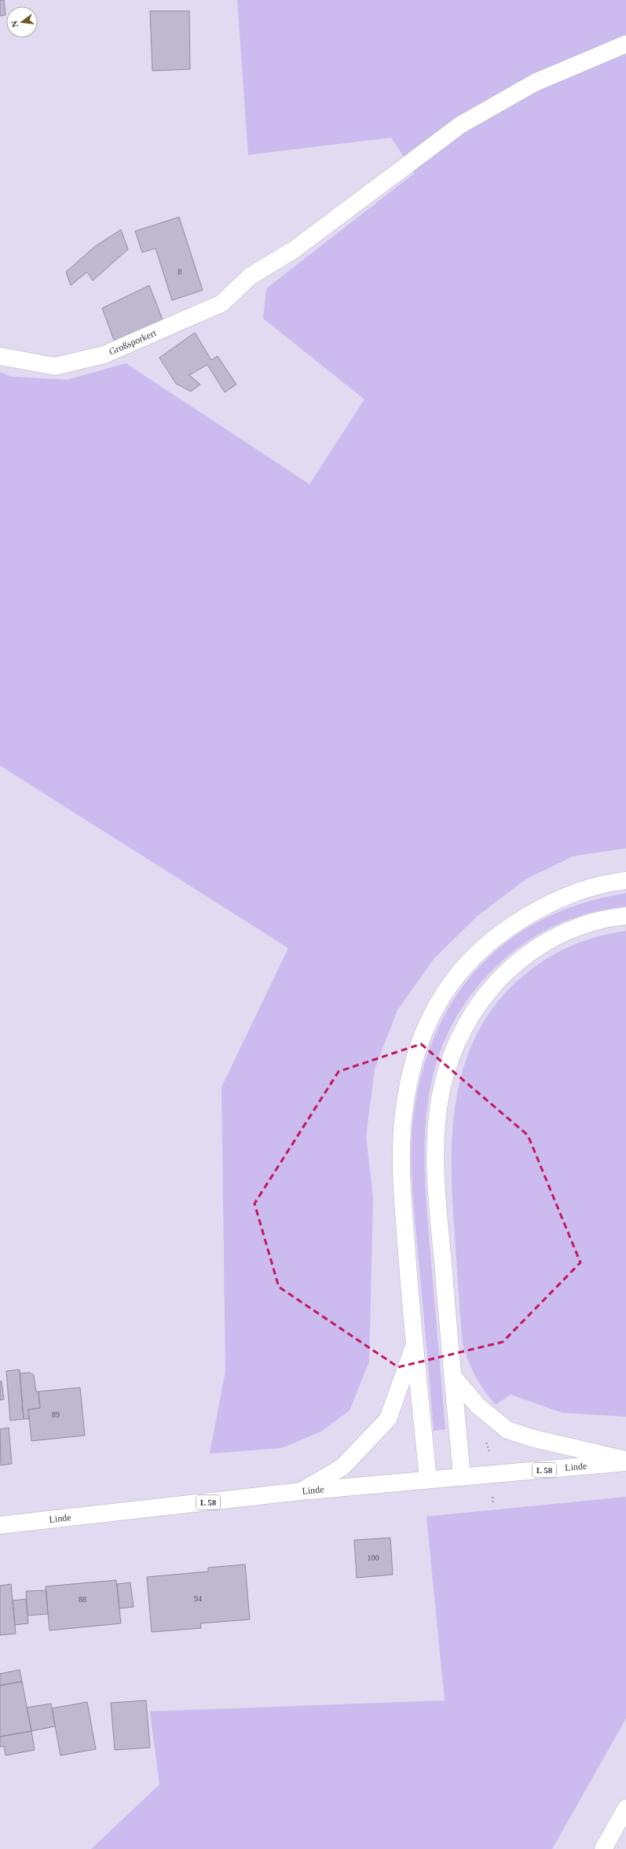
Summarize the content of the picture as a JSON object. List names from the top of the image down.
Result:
{
  "streets": {
    "main road": ["Großsporkert", "Linde", "L 58"]
  },
  "house_numbers": [
    "8",
    "89",
    "100",
    "94",
    "88"
  ],
  "north": "left"
}
